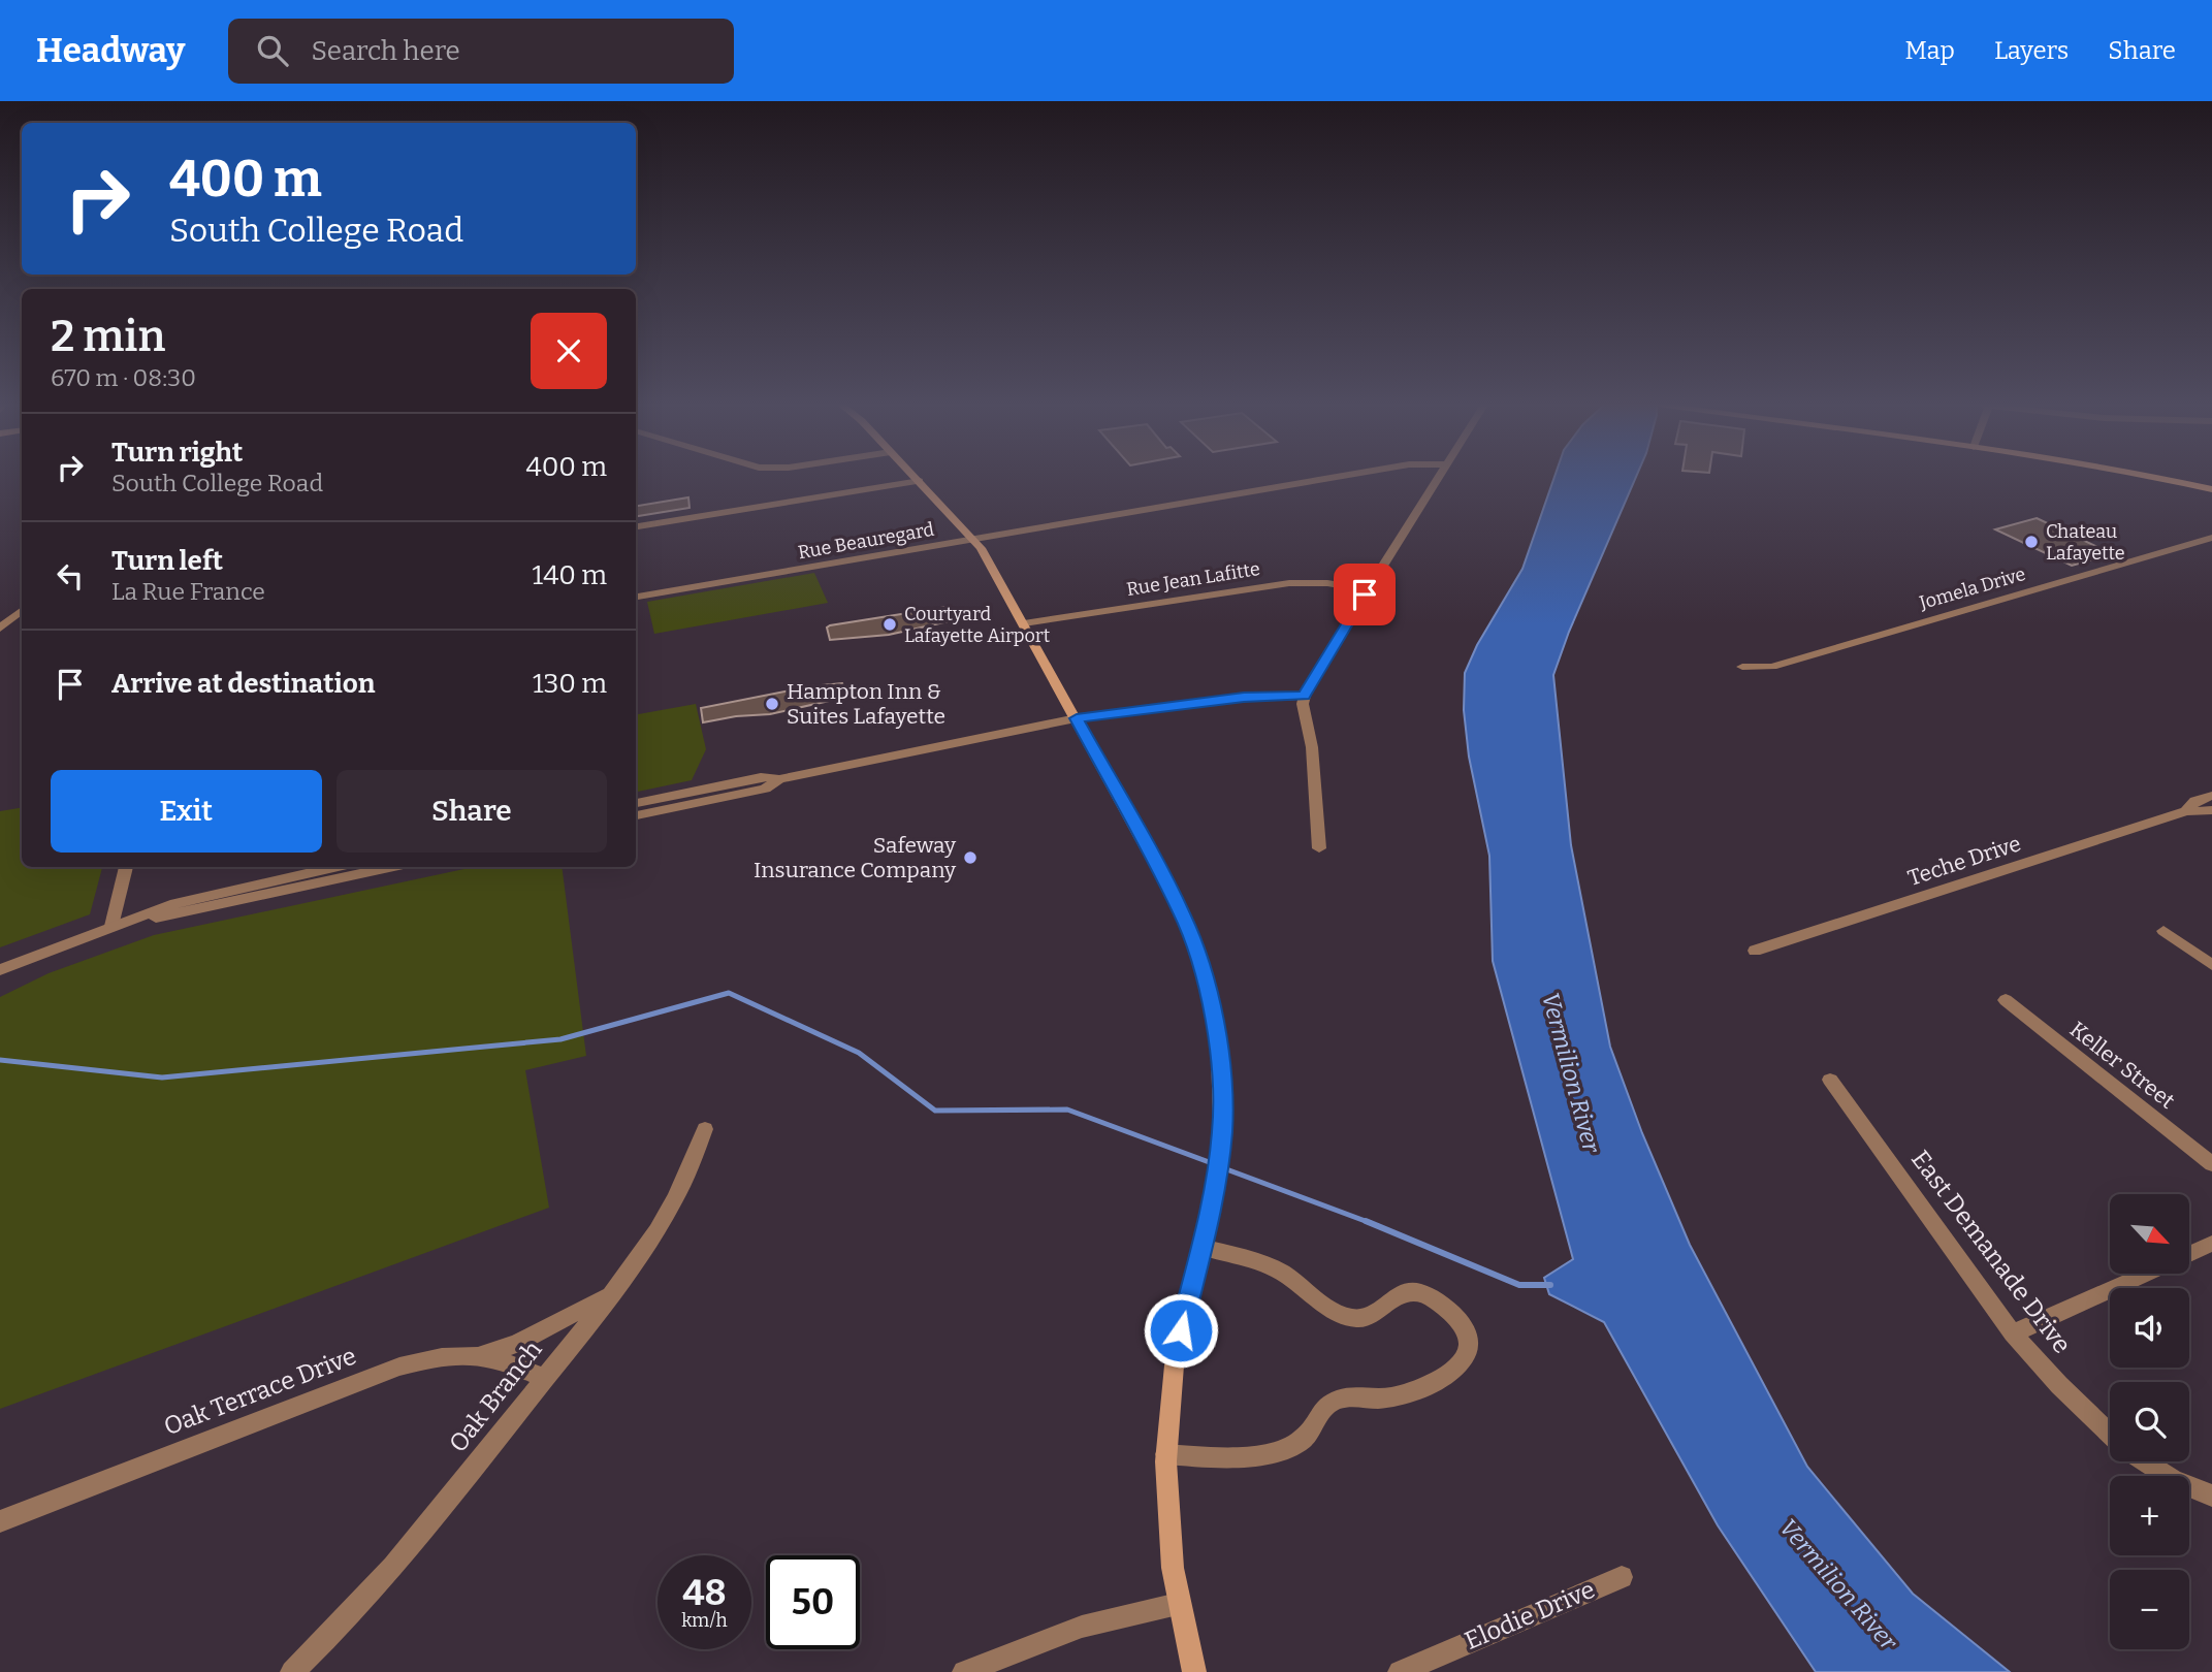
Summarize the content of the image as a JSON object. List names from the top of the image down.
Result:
{
  "streets": {
    "street": [
      "Rue Beauregard",
      "Rue Jean Lafitte",
      "Jomela Drive",
      "Teche Drive",
      "Keller Street",
      "East Demanade Drive",
      "Oak Terrace Drive",
      "Oak Branch",
      "Elodie Drive"
    ]
  },
  "crossings": [
    ["Oak Terrace Drive", "Oak Branch"]
  ],
  "water": ["Vermilion River"],
  "places": [
    "Chateau Lafayette",
    "Courtyard Lafayette Airport",
    "Hampton Inn & Suites Lafayette",
    "Safeway Insurance Company"
  ],
  "north": "bottom right",
  "page": {
    "header": "Headway",
    "search": "Search here",
    "nav": ["Map", "Layers", "Share"],
    "turn": ["400 m", "South College Road"],
    "heading": ["2 min", "670 m · 08:30"],
    "list": [
      {
        "name": "Turn right",
        "note": "South College Road",
        "value": "400 m"
      },
      {
        "name": "Turn left",
        "note": "La Rue France",
        "value": "140 m"
      },
      {
        "name": "Arrive at destination",
        "value": "130 m"
      }
    ],
    "buttons": ["Exit", "Share"],
    "map_buttons": ["+", "−"],
    "speed": "48 km/h",
    "limit": "50"
  }
}
